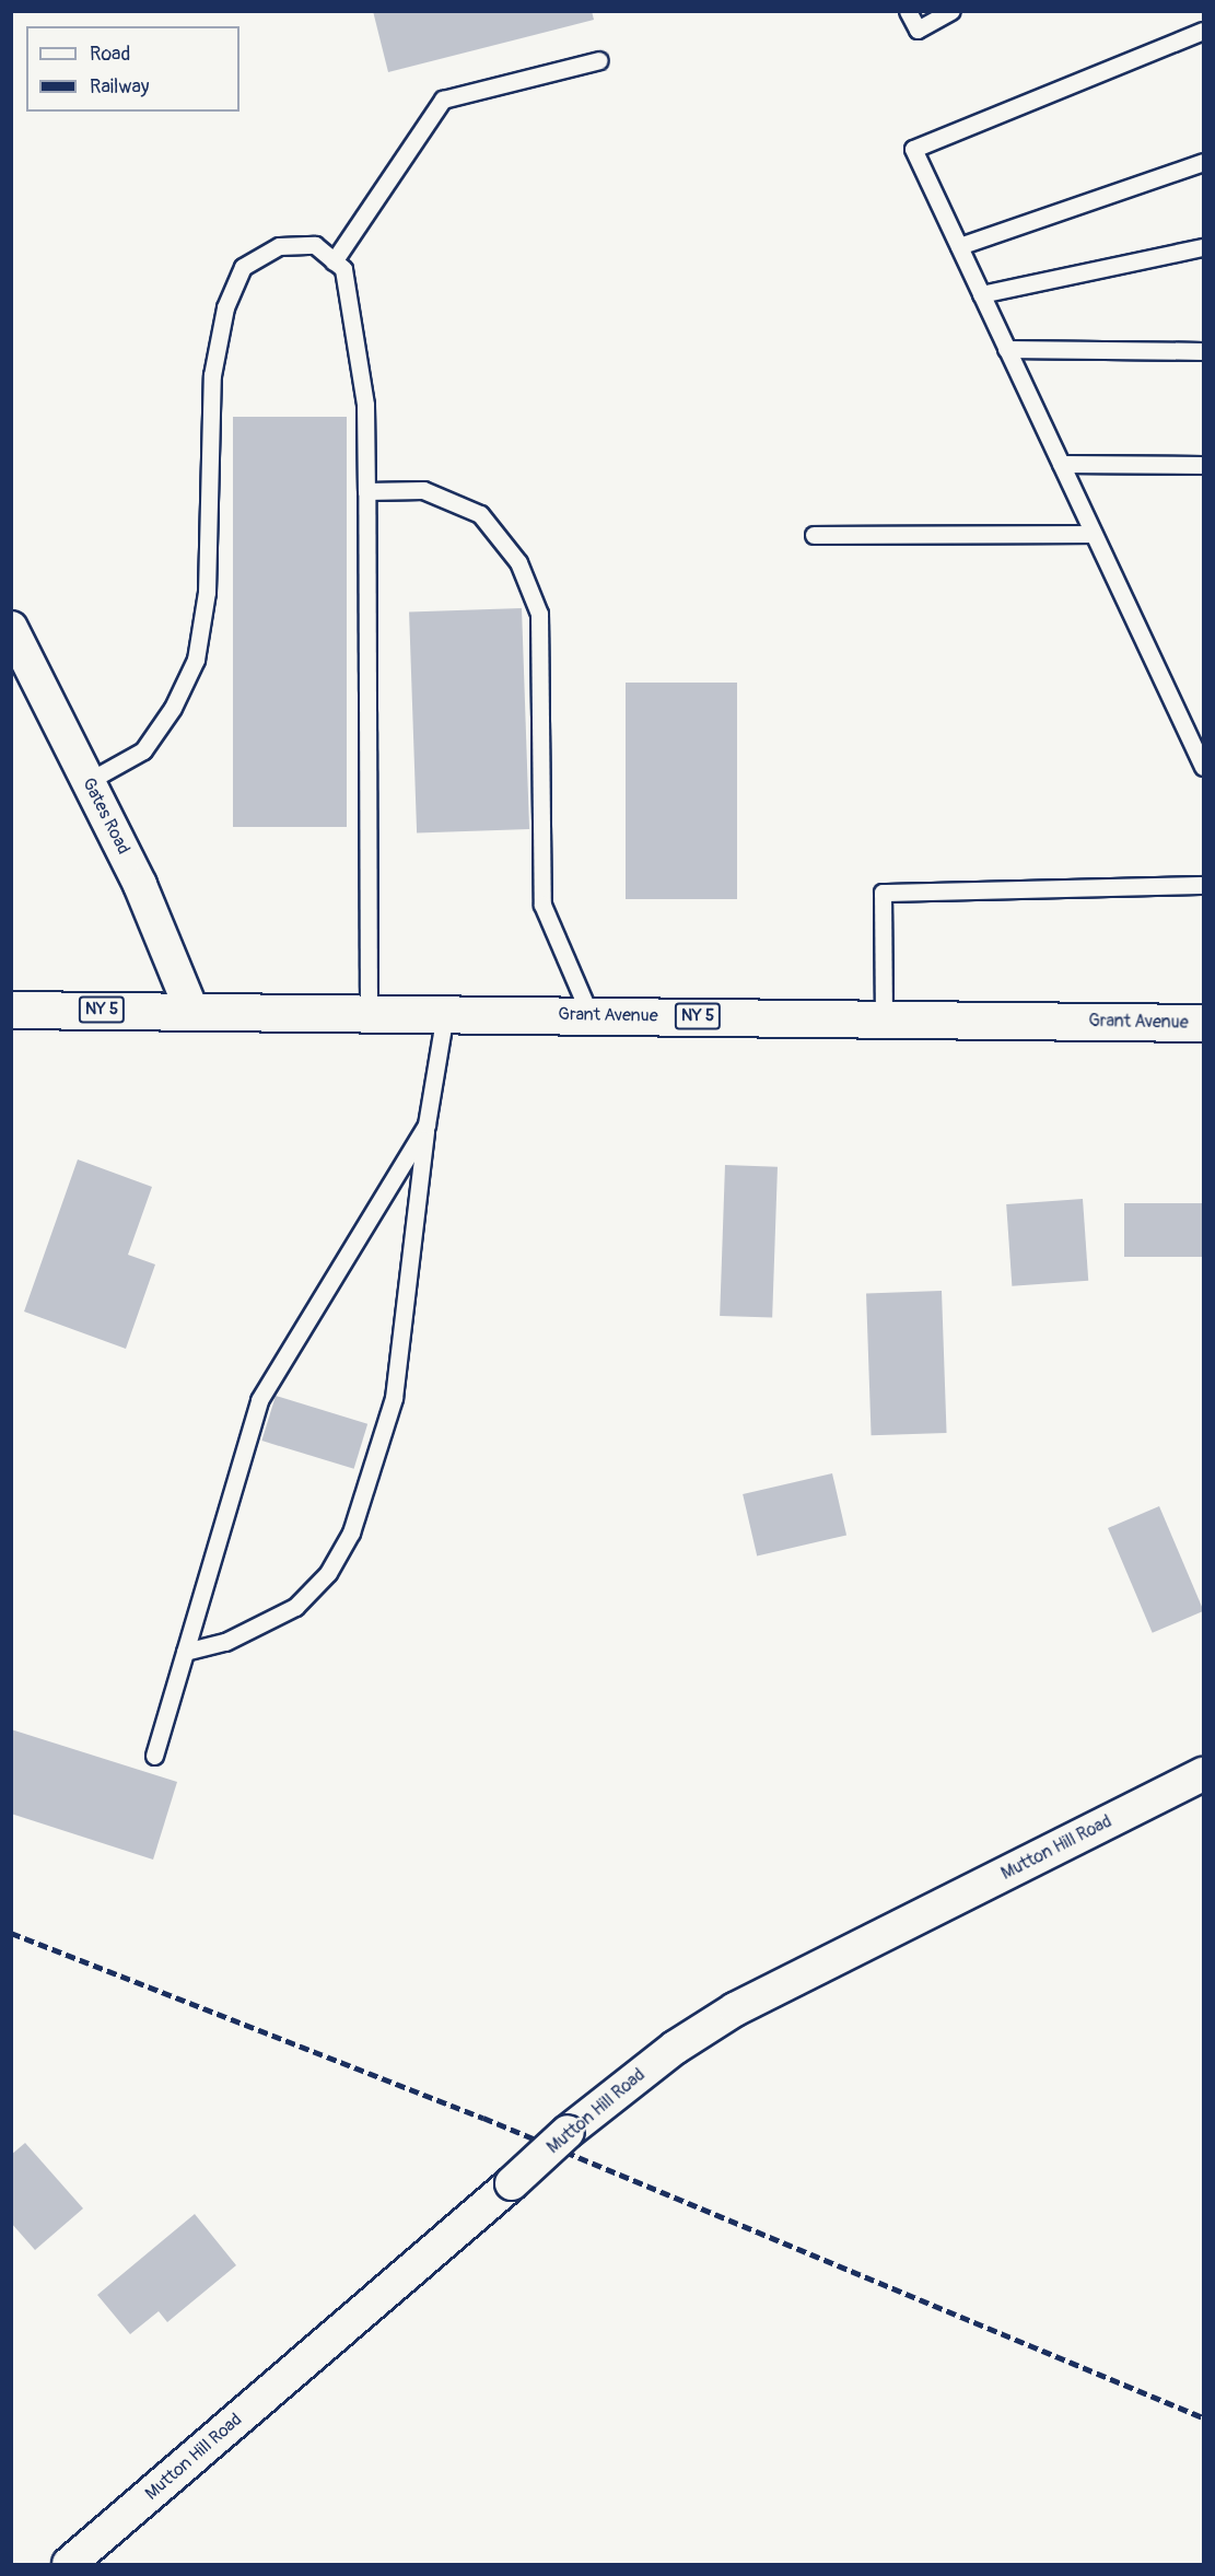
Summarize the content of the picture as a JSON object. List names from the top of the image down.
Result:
{
  "streets": {
    "highway": ["NY 5", "Grant Avenue"],
    "street": ["Gates Road", "Mutton Hill Road"]
  },
  "crossings": [
    ["Gates Road", "Grant Avenue"]
  ],
  "legend": ["Road", "Railway"]
}
